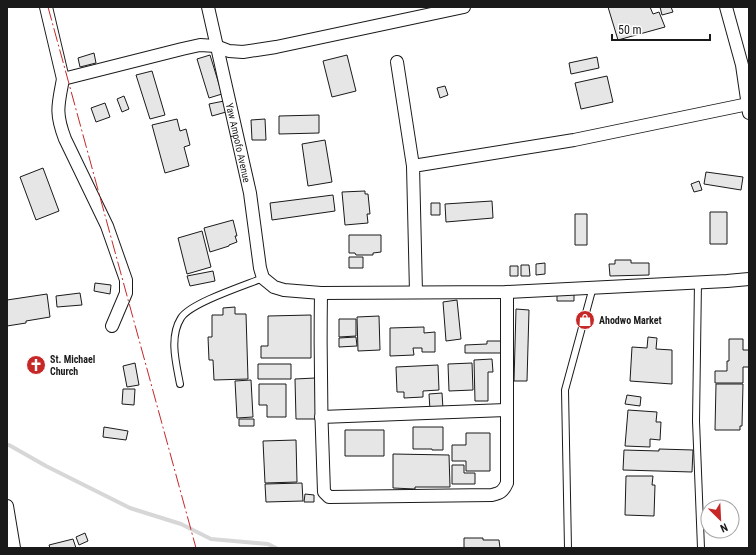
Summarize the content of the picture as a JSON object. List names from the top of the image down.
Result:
{
  "streets": {
    "street": ["Yaw Ampofo Avenue"]
  },
  "places": {
    "shop": ["Ahodwo Market"],
    "church": ["St. Michael Church"]
  },
  "scale_bar": "50 m",
  "north": "bottom right"
}
